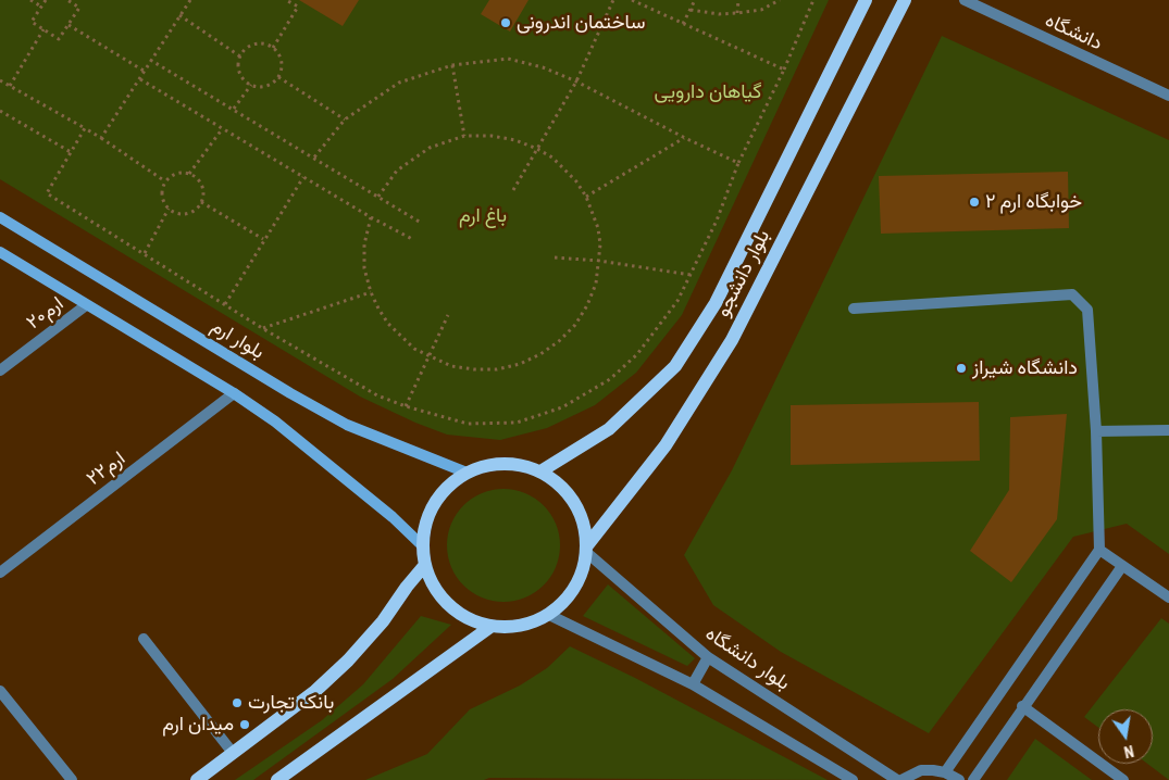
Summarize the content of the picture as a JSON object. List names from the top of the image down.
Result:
{
  "streets": {
    "main road": ["بلوار دانشجو", "بلوار ارم"],
    "street": [
      "دانشگاه",
      "ارم۲۰",
      "ارم۲۲",
      "بلوار دانشگاه"
    ]
  },
  "crossings": [
    ["بلوار دانشجو", "بلوار ارم"],
    ["بلوار دانشجو", "بلوار دانشگاه"],
    ["بلوار ارم", "بلوار دانشگاه"]
  ],
  "parks": ["گیاهان دارویی", "باغ ارم"],
  "places": [
    "ساختمان اندرونی",
    "خوابگاه ارم ۲",
    "دانشگاه شیراز",
    "بانک تجارت",
    "میدان ارم"
  ],
  "north": "bottom"
}
